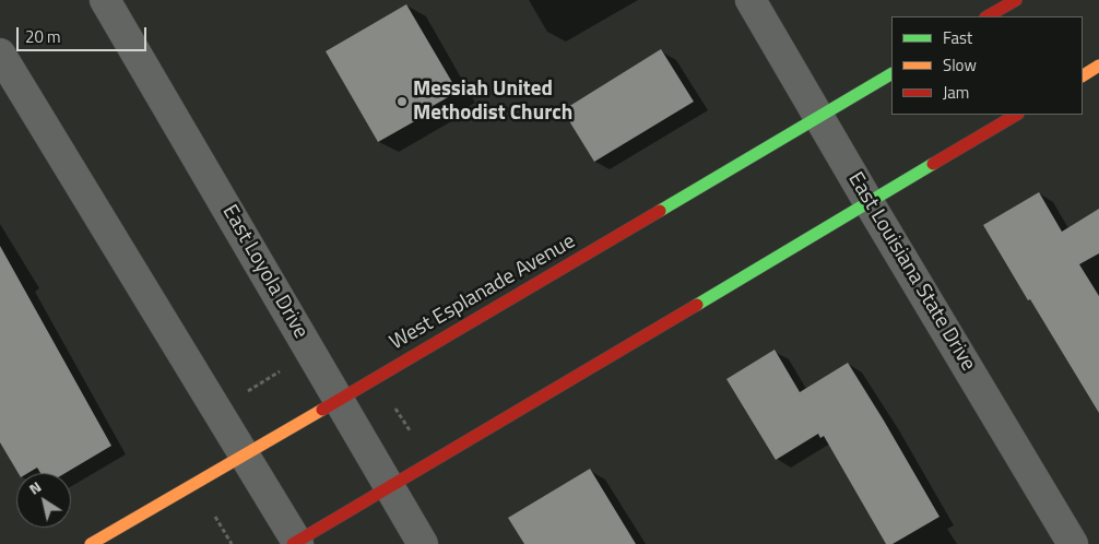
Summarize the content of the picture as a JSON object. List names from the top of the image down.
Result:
{
  "streets": {
    "main road": ["West Esplanade Avenue"],
    "street": ["East Loyola Drive", "East Louisiana State Drive"]
  },
  "crossings": [
    ["East Loyola Drive", "West Esplanade Avenue"],
    ["East Louisiana State Drive", "West Esplanade Avenue"]
  ],
  "places": ["Messiah United Methodist Church"],
  "legend": ["Fast", "Slow", "Jam"],
  "scale_bar": "20 m",
  "north": "top left"
}
